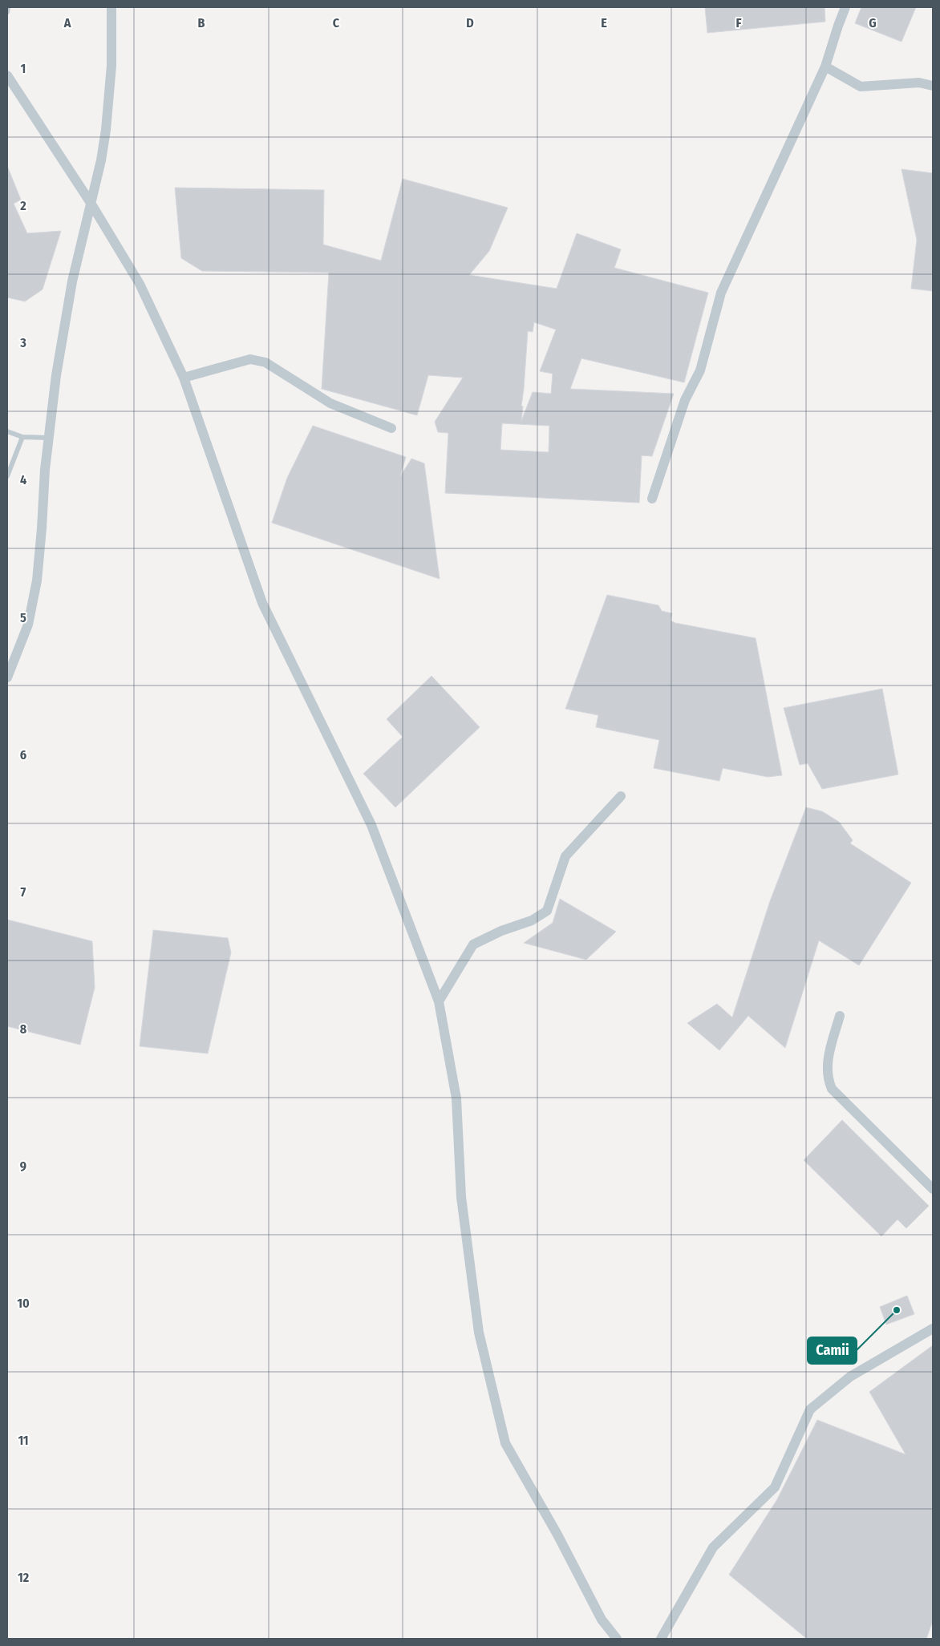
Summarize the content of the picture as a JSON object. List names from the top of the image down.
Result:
{
  "places": ["Camii"],
  "grid": {
    "columns": [
      "A",
      "B",
      "C",
      "D",
      "E",
      "F",
      "G"
    ],
    "rows": [
      "1",
      "2",
      "3",
      "4",
      "5",
      "6",
      "7",
      "8",
      "9",
      "10",
      "11",
      "12"
    ]
  }
}
